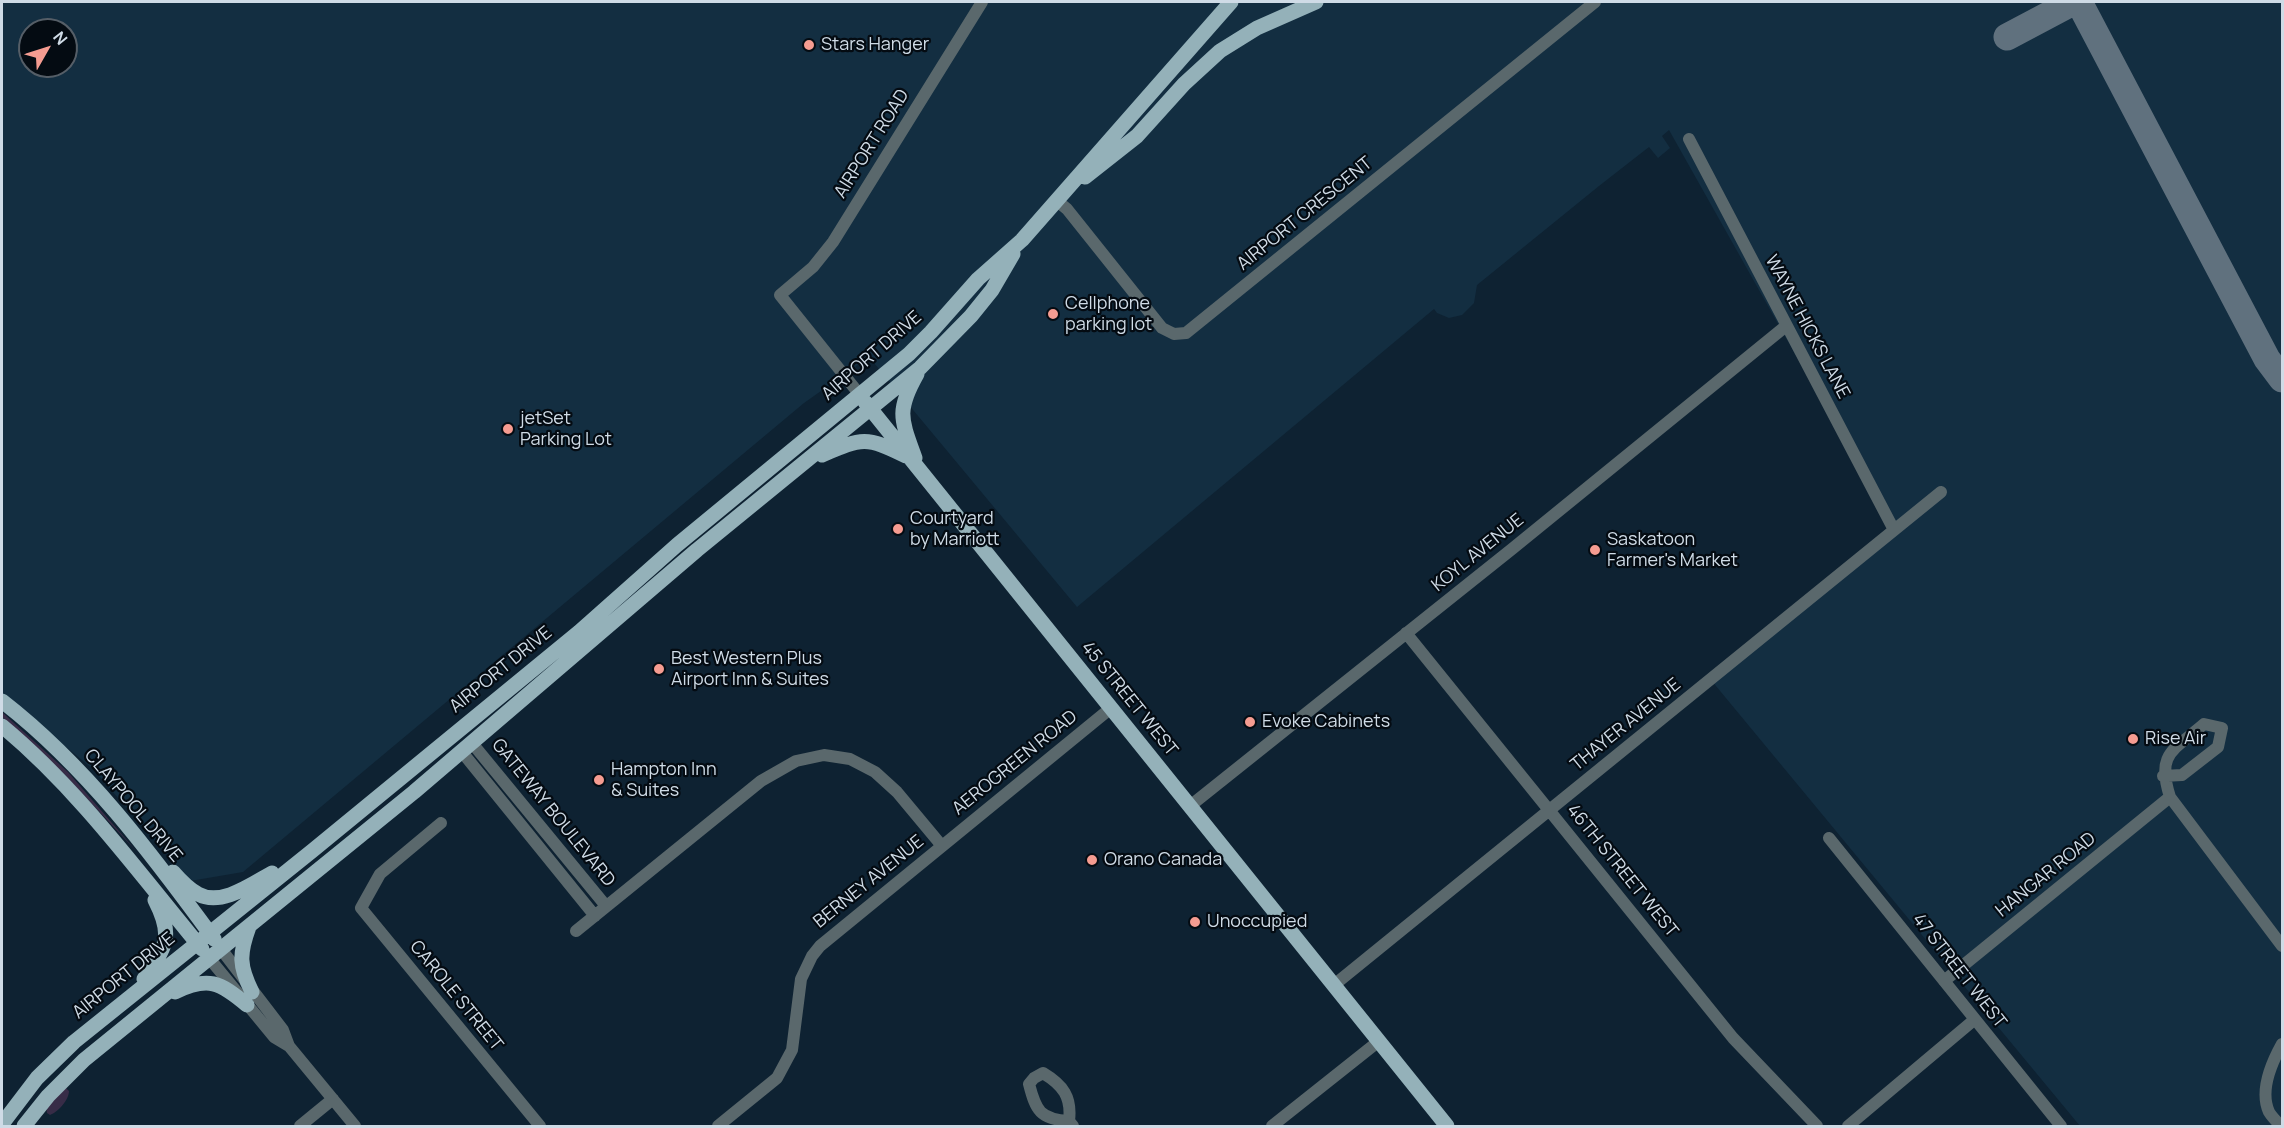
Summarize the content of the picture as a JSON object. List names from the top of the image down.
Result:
{
  "streets": {
    "main road": ["AIRPORT DRIVE", "45 STREET WEST", "CLAYPOOL DRIVE"],
    "street": [
      "AIRPORT ROAD",
      "AIRPORT CRESCENT",
      "WAYNE HICKS LANE",
      "KOYL AVENUE",
      "THAYER AVENUE",
      "AEROGREEN ROAD",
      "GATEWAY BOULEVARD",
      "46TH STREET WEST",
      "HANGAR ROAD",
      "BERNEY AVENUE",
      "47 STREET WEST",
      "CAROLE STREET"
    ]
  },
  "crossings": [
    ["AIRPORT ROAD", "45 STREET WEST"],
    ["AIRPORT CRESCENT", "AIRPORT DRIVE"],
    ["WAYNE HICKS LANE", "KOYL AVENUE"],
    ["WAYNE HICKS LANE", "THAYER AVENUE"],
    ["AIRPORT DRIVE", "45 STREET WEST"],
    ["AIRPORT DRIVE", "CLAYPOOL DRIVE"],
    ["AIRPORT DRIVE", "GATEWAY BOULEVARD"],
    ["KOYL AVENUE", "45 STREET WEST"],
    ["KOYL AVENUE", "46TH STREET WEST"],
    ["45 STREET WEST", "THAYER AVENUE"],
    ["45 STREET WEST", "AEROGREEN ROAD"],
    ["THAYER AVENUE", "46TH STREET WEST"],
    ["AEROGREEN ROAD", "BERNEY AVENUE"],
    ["HANGAR ROAD", "47 STREET WEST"]
  ],
  "places": [
    "Stars Hanger",
    "Cellphone parking lot",
    "jetSet Parking Lot",
    "Courtyard by Marriott",
    "Saskatoon Farmer's Market",
    "Best Western Plus Airport Inn & Suites",
    "Evoke Cabinets",
    "Rise Air",
    "Hampton Inn & Suites",
    "Orano Canada",
    "Unoccupied"
  ],
  "north": "top right"
}
